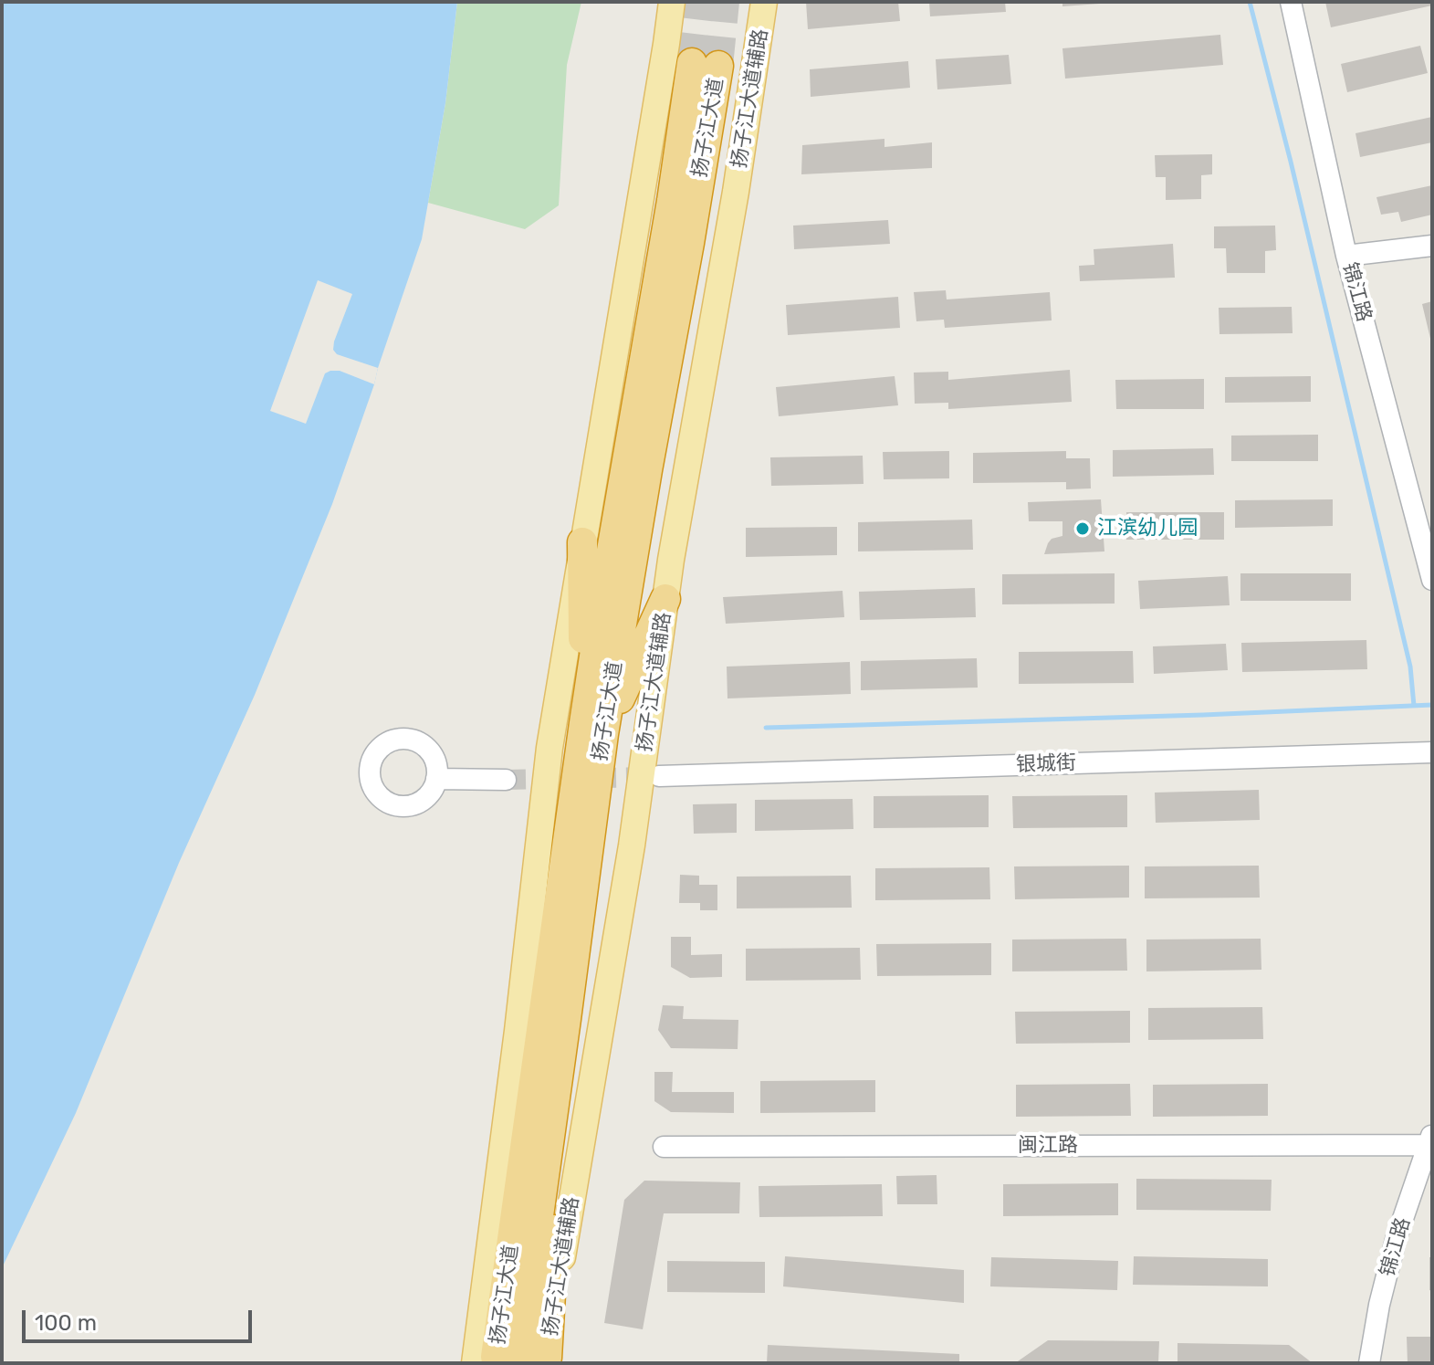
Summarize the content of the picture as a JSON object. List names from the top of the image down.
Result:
{
  "streets": {
    "highway": ["扬子江大道"],
    "main road": ["扬子江大道辅路"],
    "street": ["锦江路", "银城街", "闽江路"]
  },
  "crossings": [
    ["扬子江大道辅路", "扬子江大道"],
    ["锦江路", "闽江路"]
  ],
  "places": ["江滨幼儿园"],
  "scale_bar": "100 m"
}
